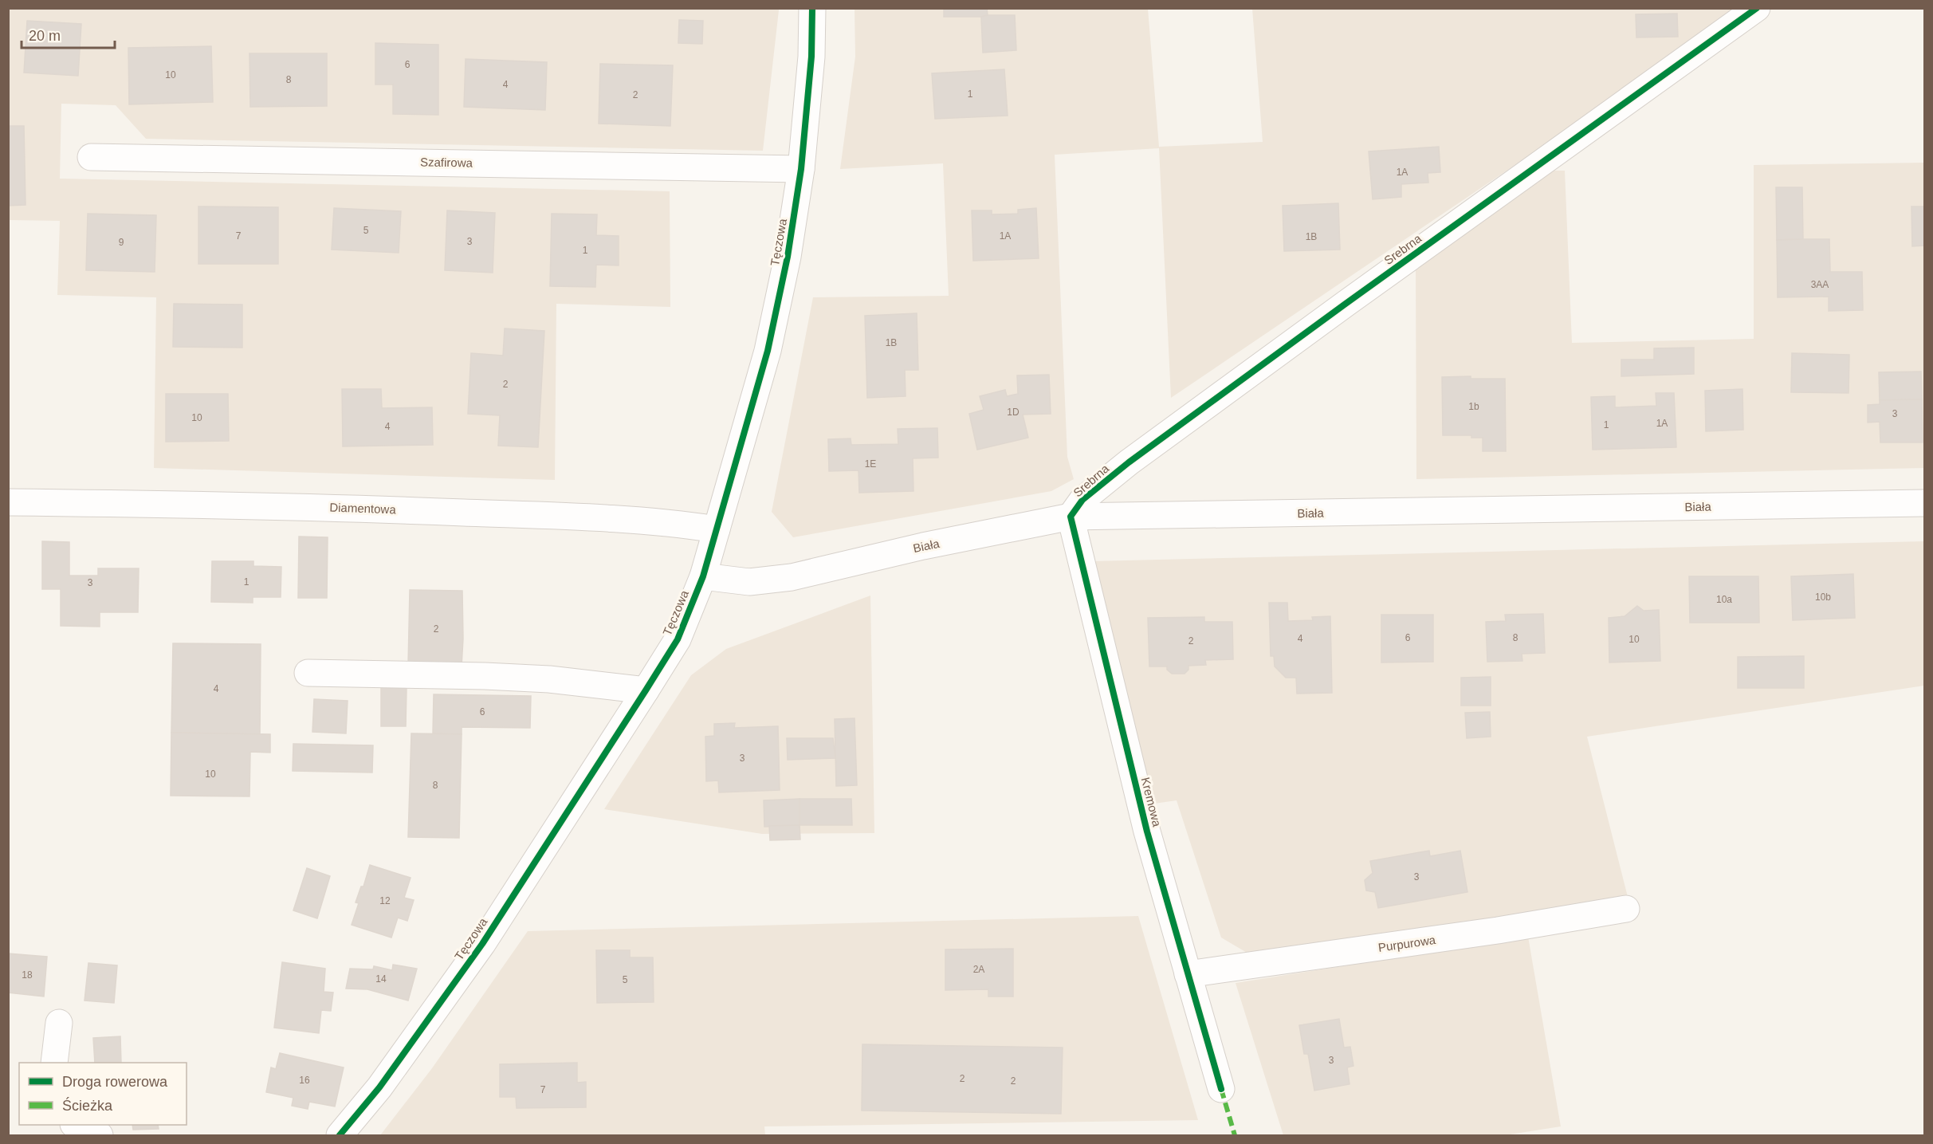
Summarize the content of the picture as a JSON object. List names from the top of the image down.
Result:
{
  "streets": {
    "street": [
      "Szafirowa",
      "Tęczowa",
      "Srebrna",
      "Biała",
      "Diamentowa",
      "Kremowa",
      "Purpurowa"
    ]
  },
  "crossings": [
    ["Szafirowa", "Tęczowa"],
    ["Tęczowa", "Biała"],
    ["Tęczowa", "Diamentowa"],
    ["Srebrna", "Biała"],
    ["Srebrna", "Kremowa"],
    ["Biała", "Kremowa"],
    ["Kremowa", "Purpurowa"]
  ],
  "house_numbers": [
    "6",
    "10",
    "8",
    "4",
    "1",
    "2",
    "1A",
    "5",
    "7",
    "1A",
    "1B",
    "3",
    "9",
    "1",
    "3AA",
    "1B",
    "2",
    "1b",
    "1D",
    "3",
    "10",
    "1A",
    "1",
    "4",
    "1E",
    "1",
    "3",
    "10b",
    "10a",
    "2",
    "6",
    "8",
    "4",
    "10",
    "2",
    "4",
    "6",
    "3",
    "10",
    "8",
    "3",
    "12",
    "2A",
    "18",
    "14",
    "5",
    "3",
    "2",
    "16",
    "2",
    "7"
  ],
  "legend": ["Droga rowerowa", "Ścieżka"],
  "scale_bar": "20 m"
}
